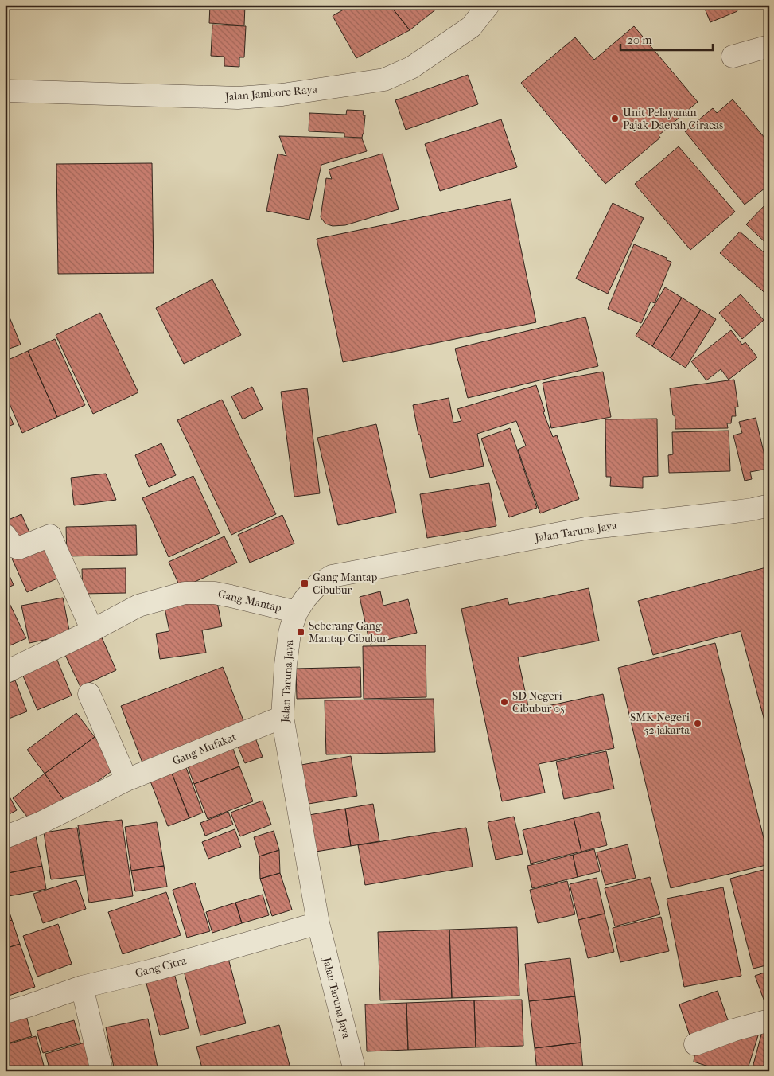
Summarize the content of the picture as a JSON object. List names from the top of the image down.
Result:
{
  "streets": {
    "street": [
      "Jalan Jambore Raya",
      "Jalan Taruna Jaya",
      "Gang Mantap",
      "Gang Mufakat",
      "Gang Citra"
    ]
  },
  "crossings": [
    ["Jalan Taruna Jaya", "Gang Mantap"],
    ["Jalan Taruna Jaya", "Gang Mufakat"],
    ["Jalan Taruna Jaya", "Gang Citra"]
  ],
  "places": {
    "other": ["Unit Pelayanan Pajak Daerah Ciracas", "SD Negeri Cibubur 05", "SMK Negeri 52 jakarta"],
    "transit": ["Gang Mantap Cibubur", "Seberang Gang Mantap Cibubur"]
  },
  "scale_bar": "20 m"
}
